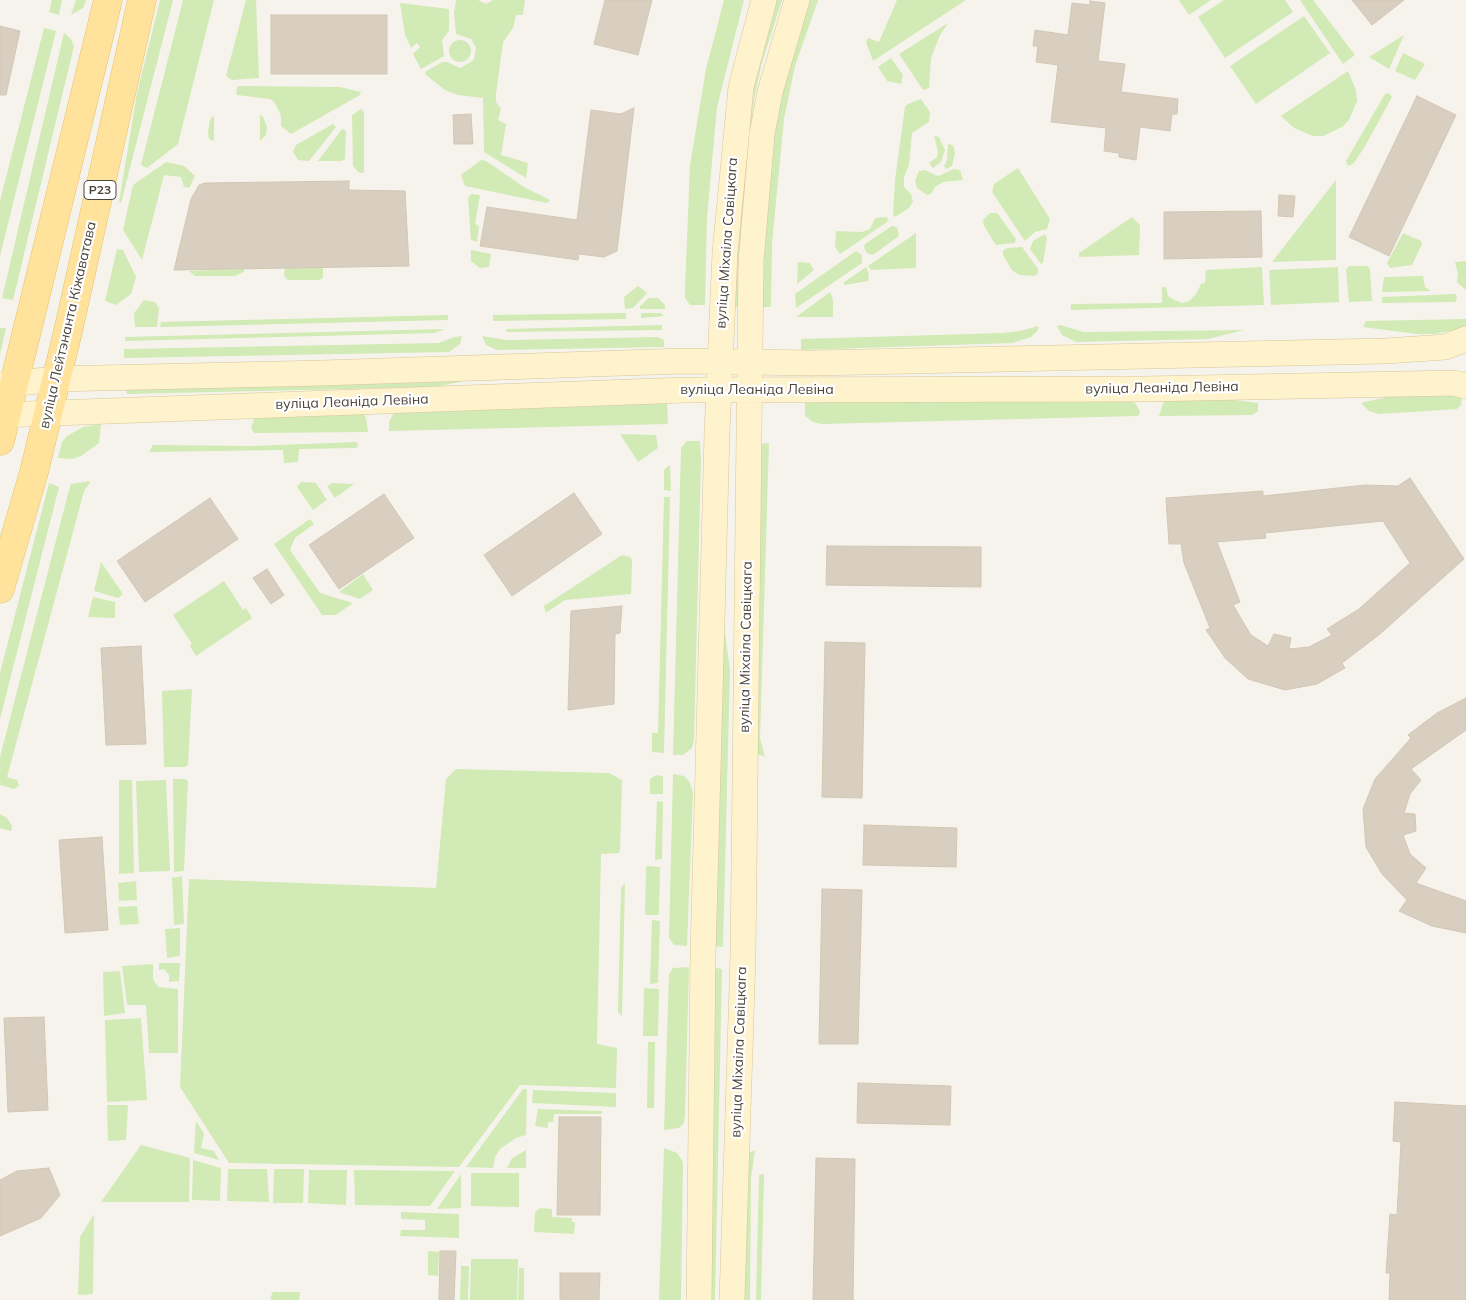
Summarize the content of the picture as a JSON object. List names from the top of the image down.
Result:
{
  "streets": {
    "main road": [
      "Р23",
      "вуліца Міхаіла Савіцкага",
      "вуліца Лейтэнанта Кіжаватава",
      "вуліца Леаніда Левіна"
    ]
  },
  "crossings": [
    ["Р23", "вуліца Леаніда Левіна"],
    ["вуліца Міхаіла Савіцкага", "вуліца Леаніда Левіна"],
    ["вуліца Лейтэнанта Кіжаватава", "вуліца Леаніда Левіна"]
  ]
}
